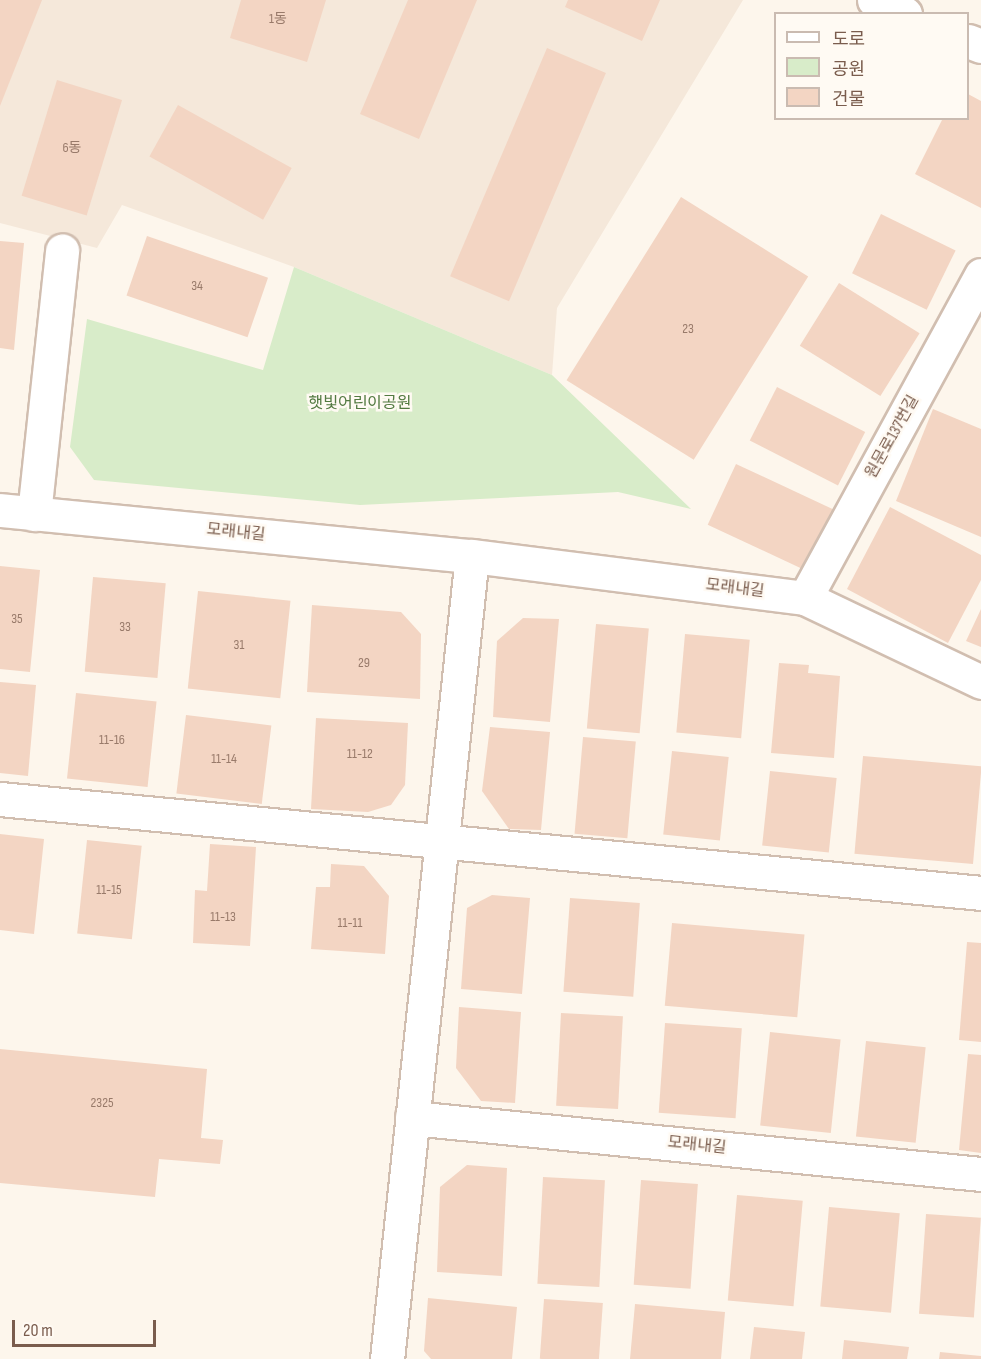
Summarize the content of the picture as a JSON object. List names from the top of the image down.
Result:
{
  "streets": {
    "street": ["원문로137번길", "모래내길"]
  },
  "crossings": [
    ["원문로137번길", "모래내길"]
  ],
  "parks": ["햇빛어린이공원"],
  "house_numbers": [
    "1동",
    "6동",
    "34",
    "23",
    "35",
    "33",
    "31",
    "29",
    "11-16",
    "11-12",
    "11-14",
    "11-15",
    "11-13",
    "11-11",
    "2325"
  ],
  "legend": ["도로", "공원", "건물"],
  "scale_bar": "20 m"
}
